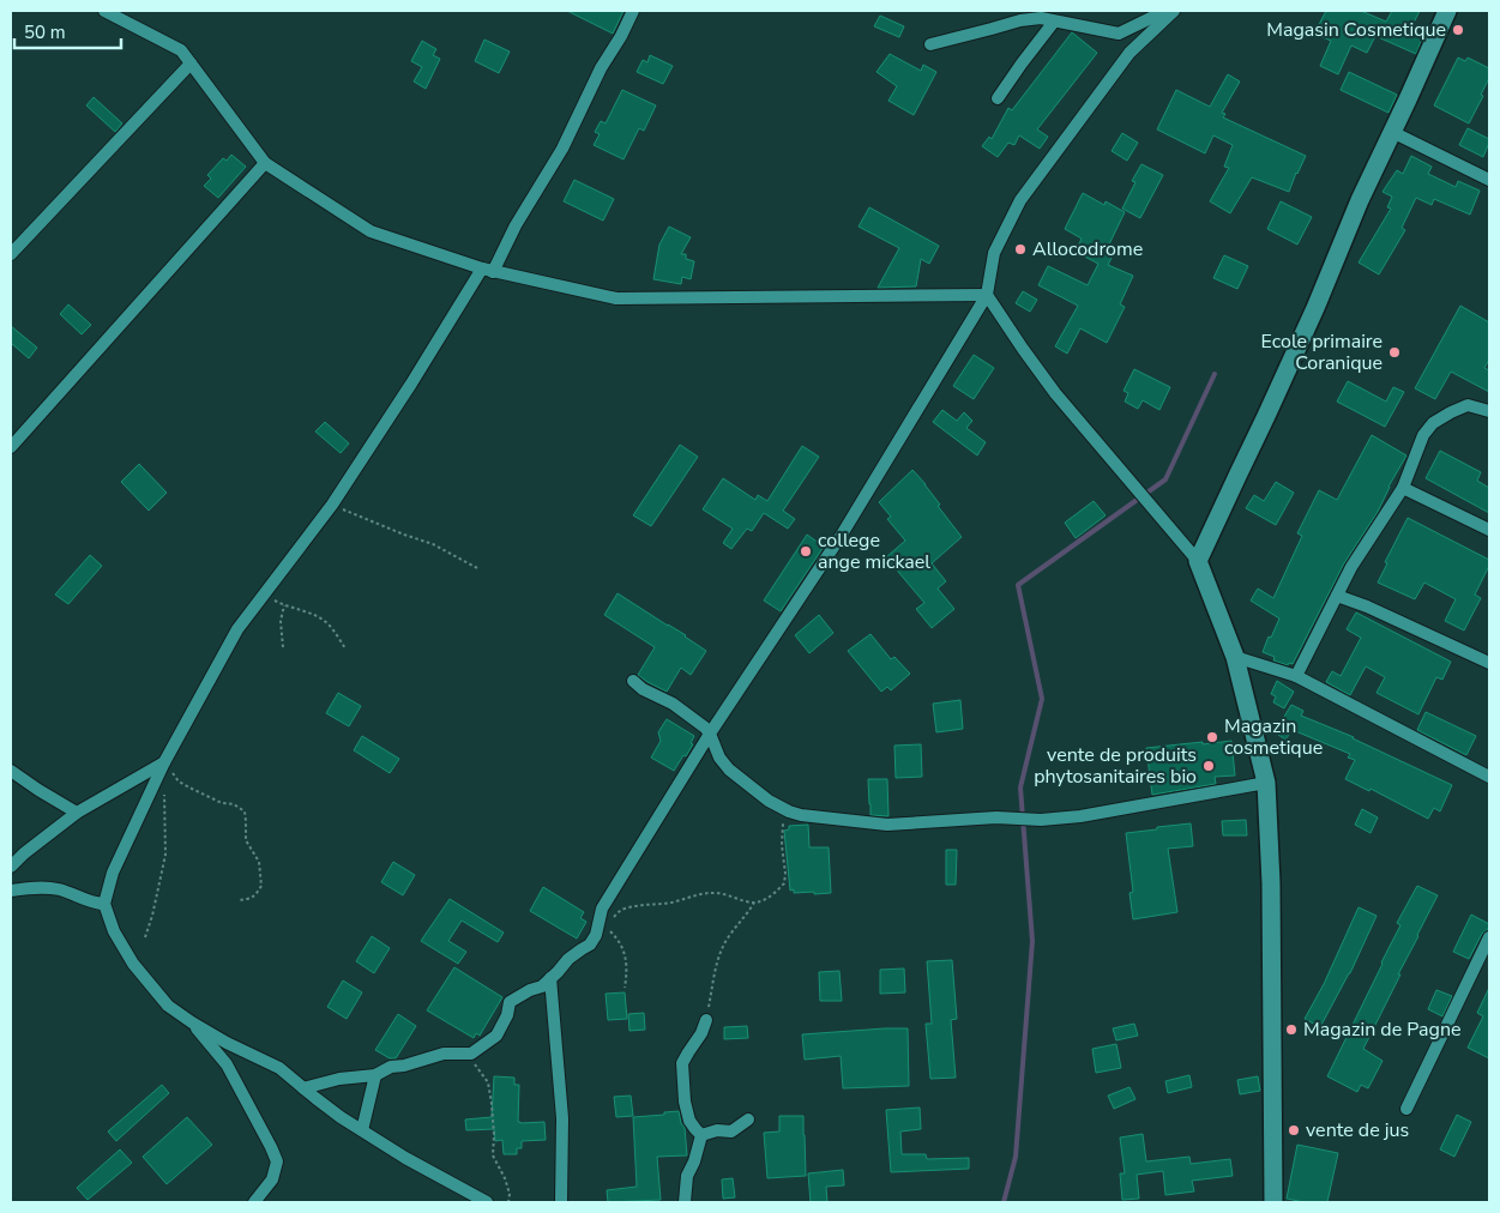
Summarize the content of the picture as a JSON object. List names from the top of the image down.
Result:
{
  "places": [
    "Magasin Cosmetique",
    "Allocodrome",
    "Ecole primaire Coranique",
    "college ange mickael",
    "Magazin cosmetique",
    "vente de produits phytosanitaires bio",
    "Magazin de Pagne",
    "vente de jus"
  ],
  "scale_bar": "50 m"
}
